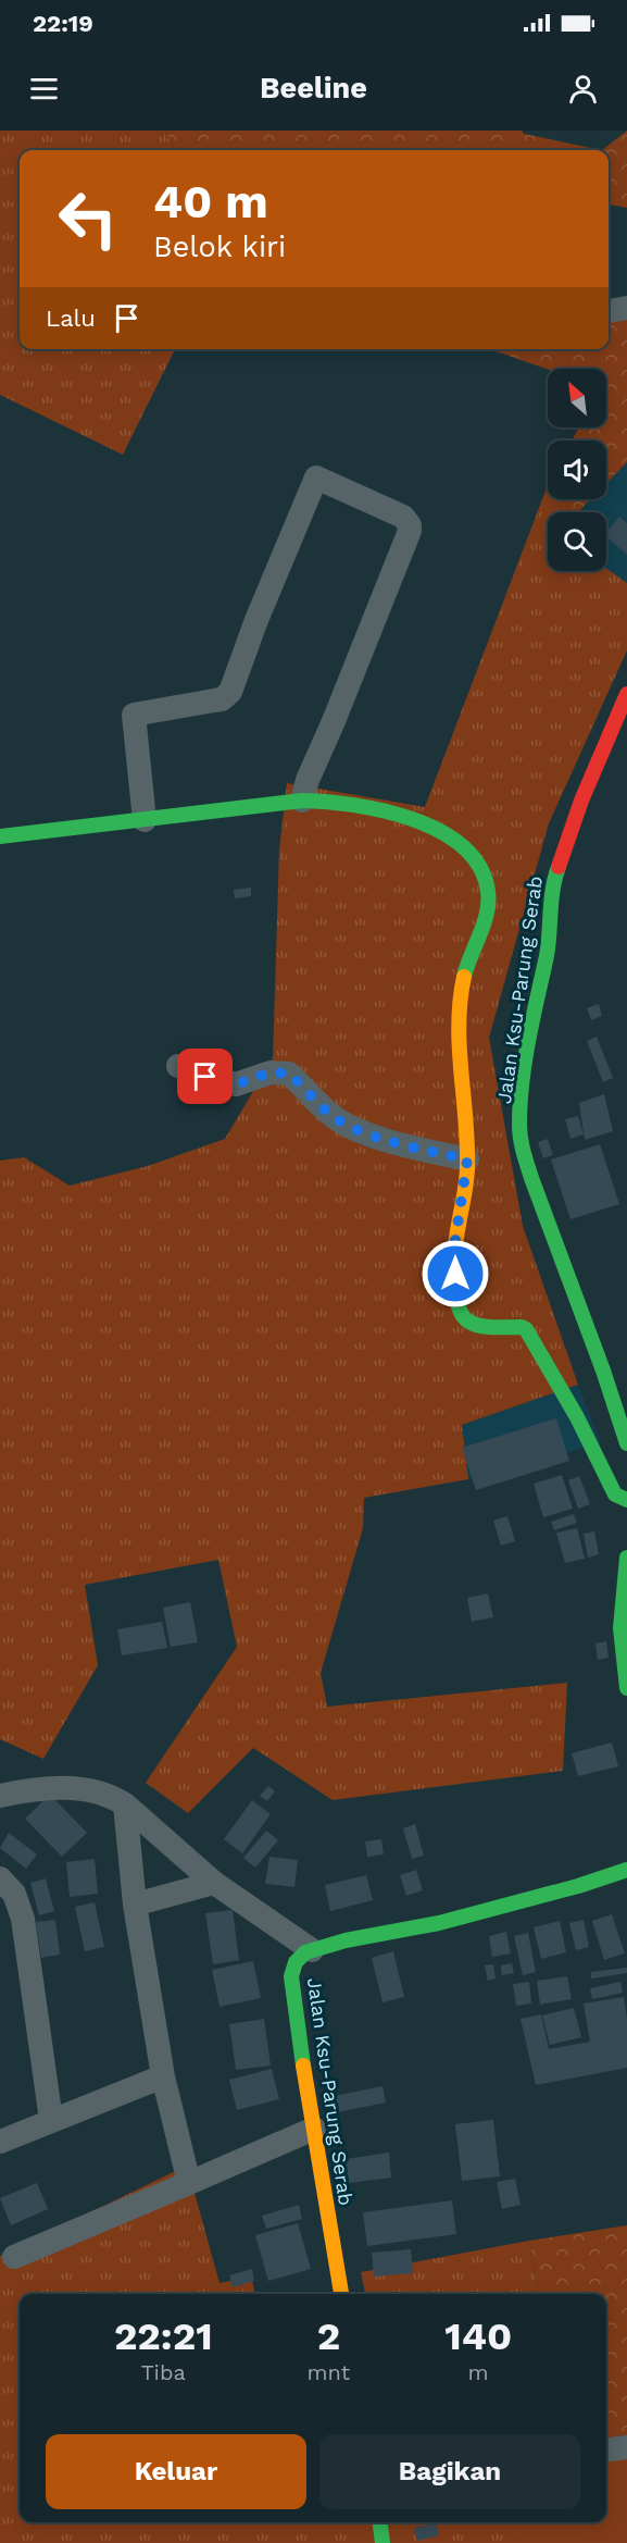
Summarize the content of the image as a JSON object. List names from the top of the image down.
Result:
{
  "streets": {
    "street": ["Jalan Ksu-Parung Serab"]
  },
  "north": "top left",
  "page": {
    "status": "22:19",
    "header": "Beeline",
    "turn": ["40 m", "Belok kiri"],
    "then": "Lalu",
    "eta": [
      "22:21",
      "Tiba",
      "2",
      "mnt",
      "140",
      "m"
    ],
    "buttons": ["Keluar", "Bagikan"]
  }
}
